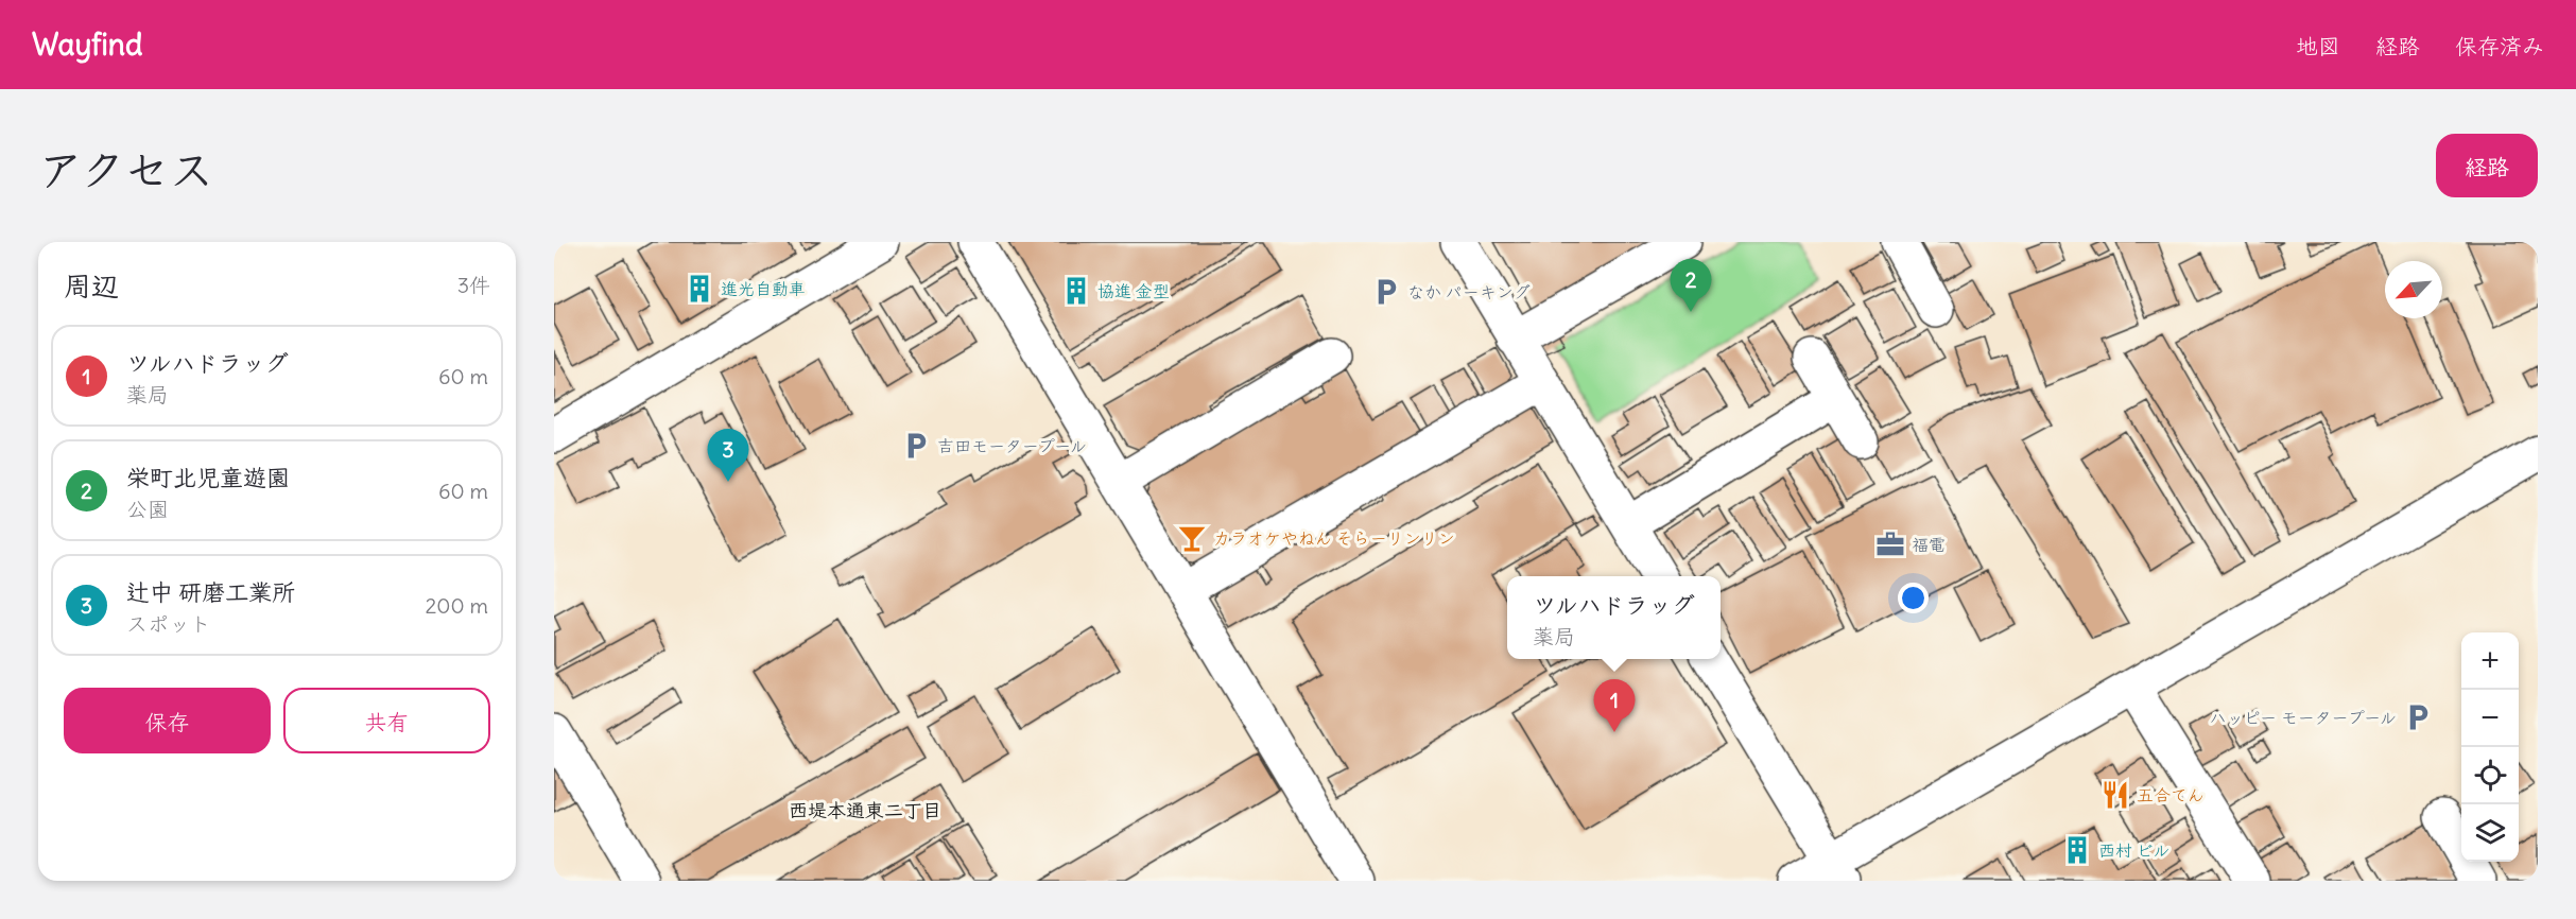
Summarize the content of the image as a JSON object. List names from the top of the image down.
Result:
{
  "districts": ["西堤本通東二丁目"],
  "places": {
    "building": ["進光自動車", "協進 金型", "西村 ビル"],
    "parking": ["なか パーキング", "吉田モータープール", "ハッピー モータープール"],
    "bar": ["カラオケやねん そらーリンリン"],
    "office": ["福電"],
    "restaurant": ["五合てん"]
  },
  "north": "bottom left",
  "page": {
    "header": "Wayfind",
    "nav": ["地図", "経路", "保存済み"],
    "title": "アクセス",
    "buttons": [
      "経路",
      ["保存", "共有"]
    ],
    "heading": ["周辺", "3件"],
    "pins": ["2", "3", "1"],
    "list": [
      {
        "mark": "1",
        "name": "ツルハドラッグ",
        "note": "薬局",
        "value": "60 m"
      },
      {
        "mark": "2",
        "name": "栄町北児童遊園",
        "note": "公園",
        "value": "60 m"
      },
      {
        "mark": "3",
        "name": "辻中 研磨工業所",
        "note": "スポット",
        "value": "200 m"
      }
    ],
    "popup": ["ツルハドラッグ", "薬局"],
    "map_buttons": ["+", "−"]
  }
}
